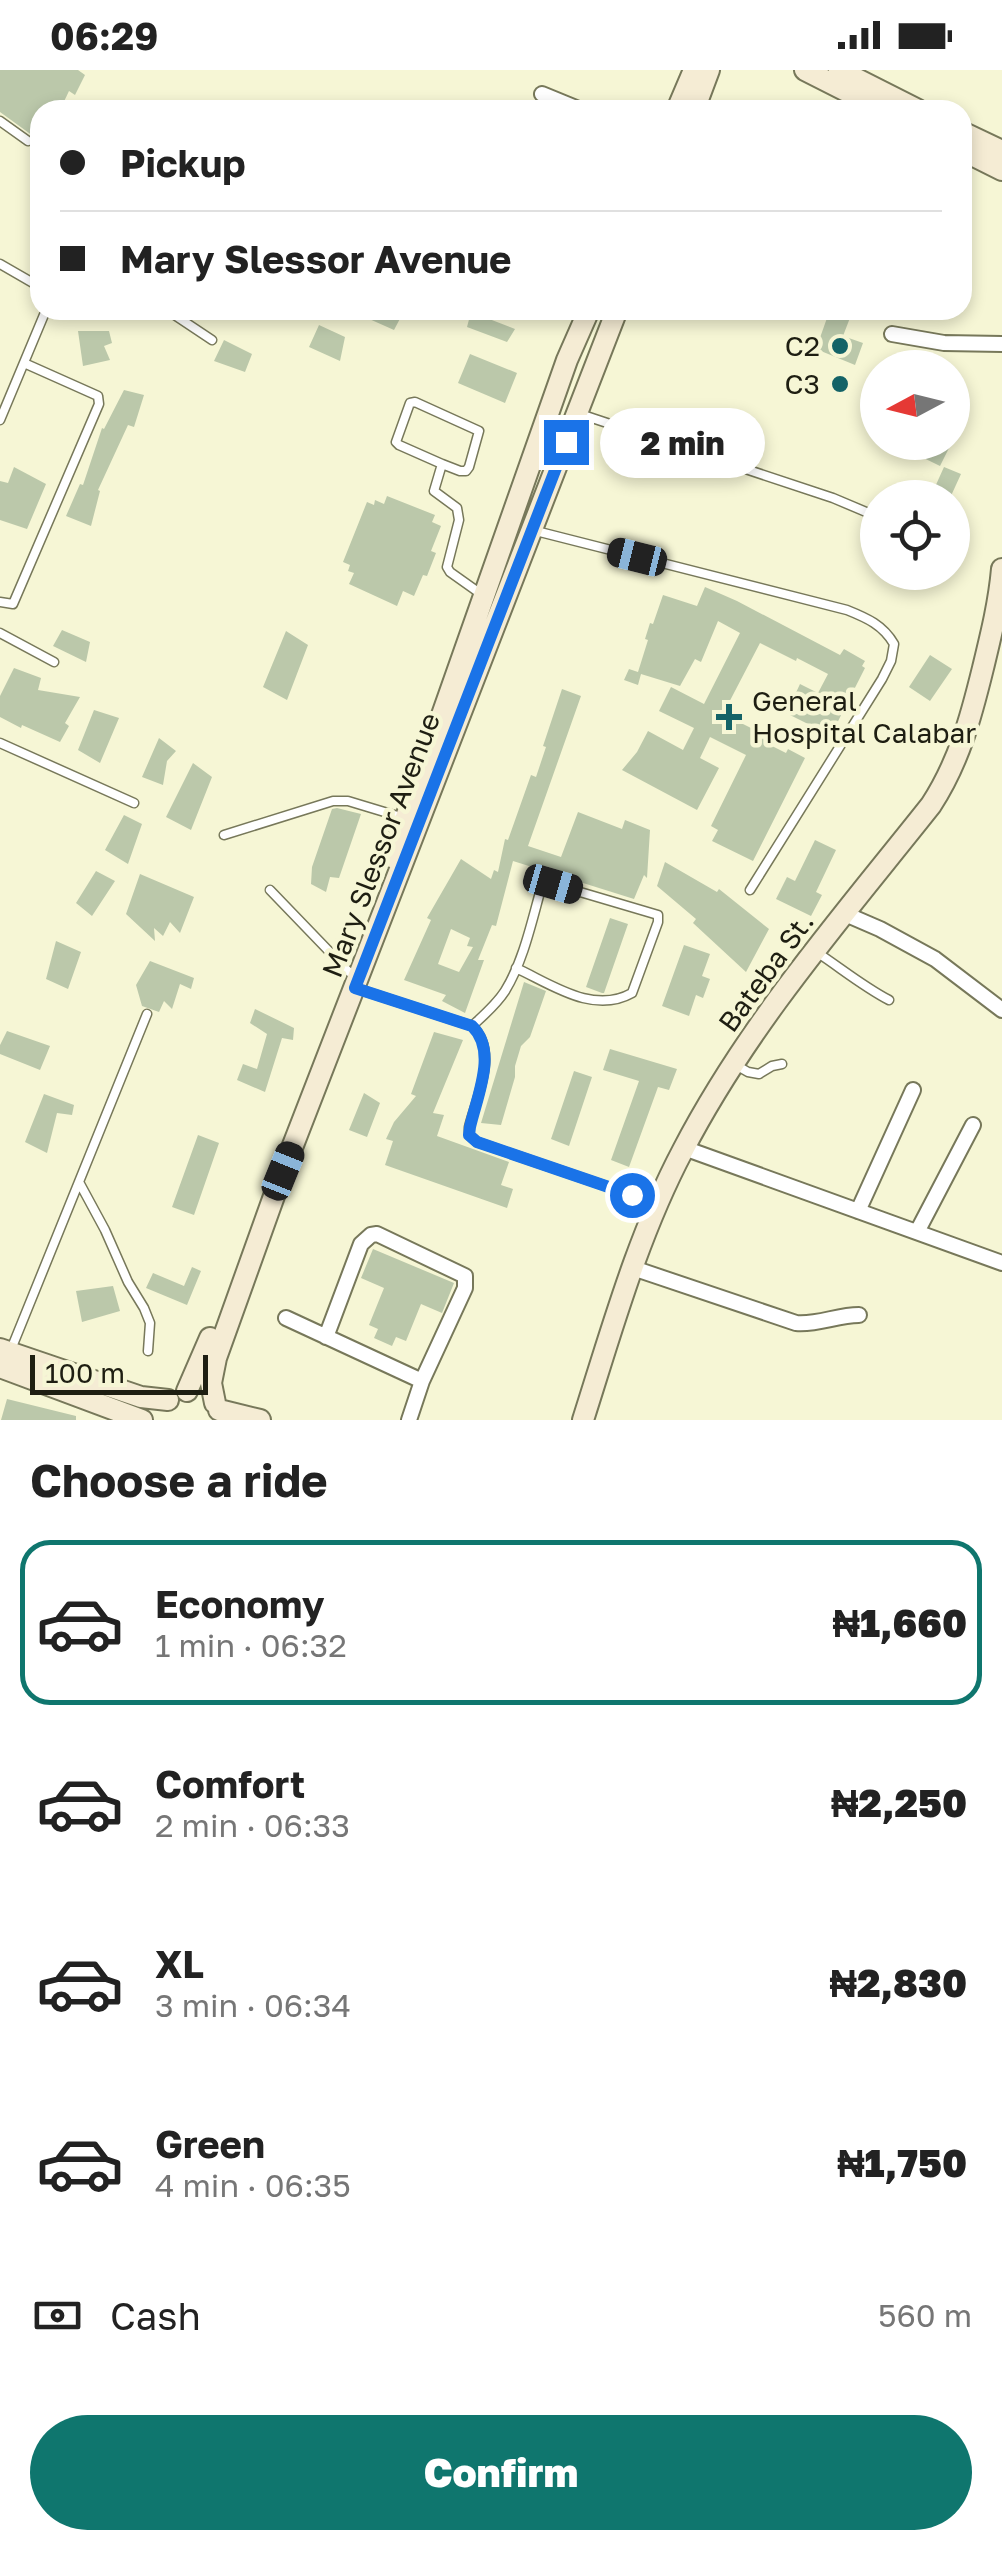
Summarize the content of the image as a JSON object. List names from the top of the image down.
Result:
{
  "streets": {
    "main road": ["Mary Slessor Avenue", "Bateba St."]
  },
  "places": {
    "other": ["C2", "C3"],
    "health": ["General Hospital Calabar"]
  },
  "scale_bar": "100 m",
  "north": "left",
  "page": {
    "status": "06:29",
    "banner": ["Pickup", "Mary Slessor Avenue"],
    "bubble": "2 min",
    "scale": "100 m",
    "heading": "Choose a ride",
    "list": [
      {
        "name": "Economy",
        "note": "1 min · 06:32",
        "value": "₦1,660"
      },
      {
        "name": "Comfort",
        "note": "2 min · 06:33",
        "value": "₦2,250"
      },
      {
        "name": "XL",
        "note": "3 min · 06:34",
        "value": "₦2,830"
      },
      {
        "name": "Green",
        "note": "4 min · 06:35",
        "value": "₦1,750"
      }
    ],
    "pay": ["Cash", "560 m"],
    "buttons": "Confirm"
  }
}
